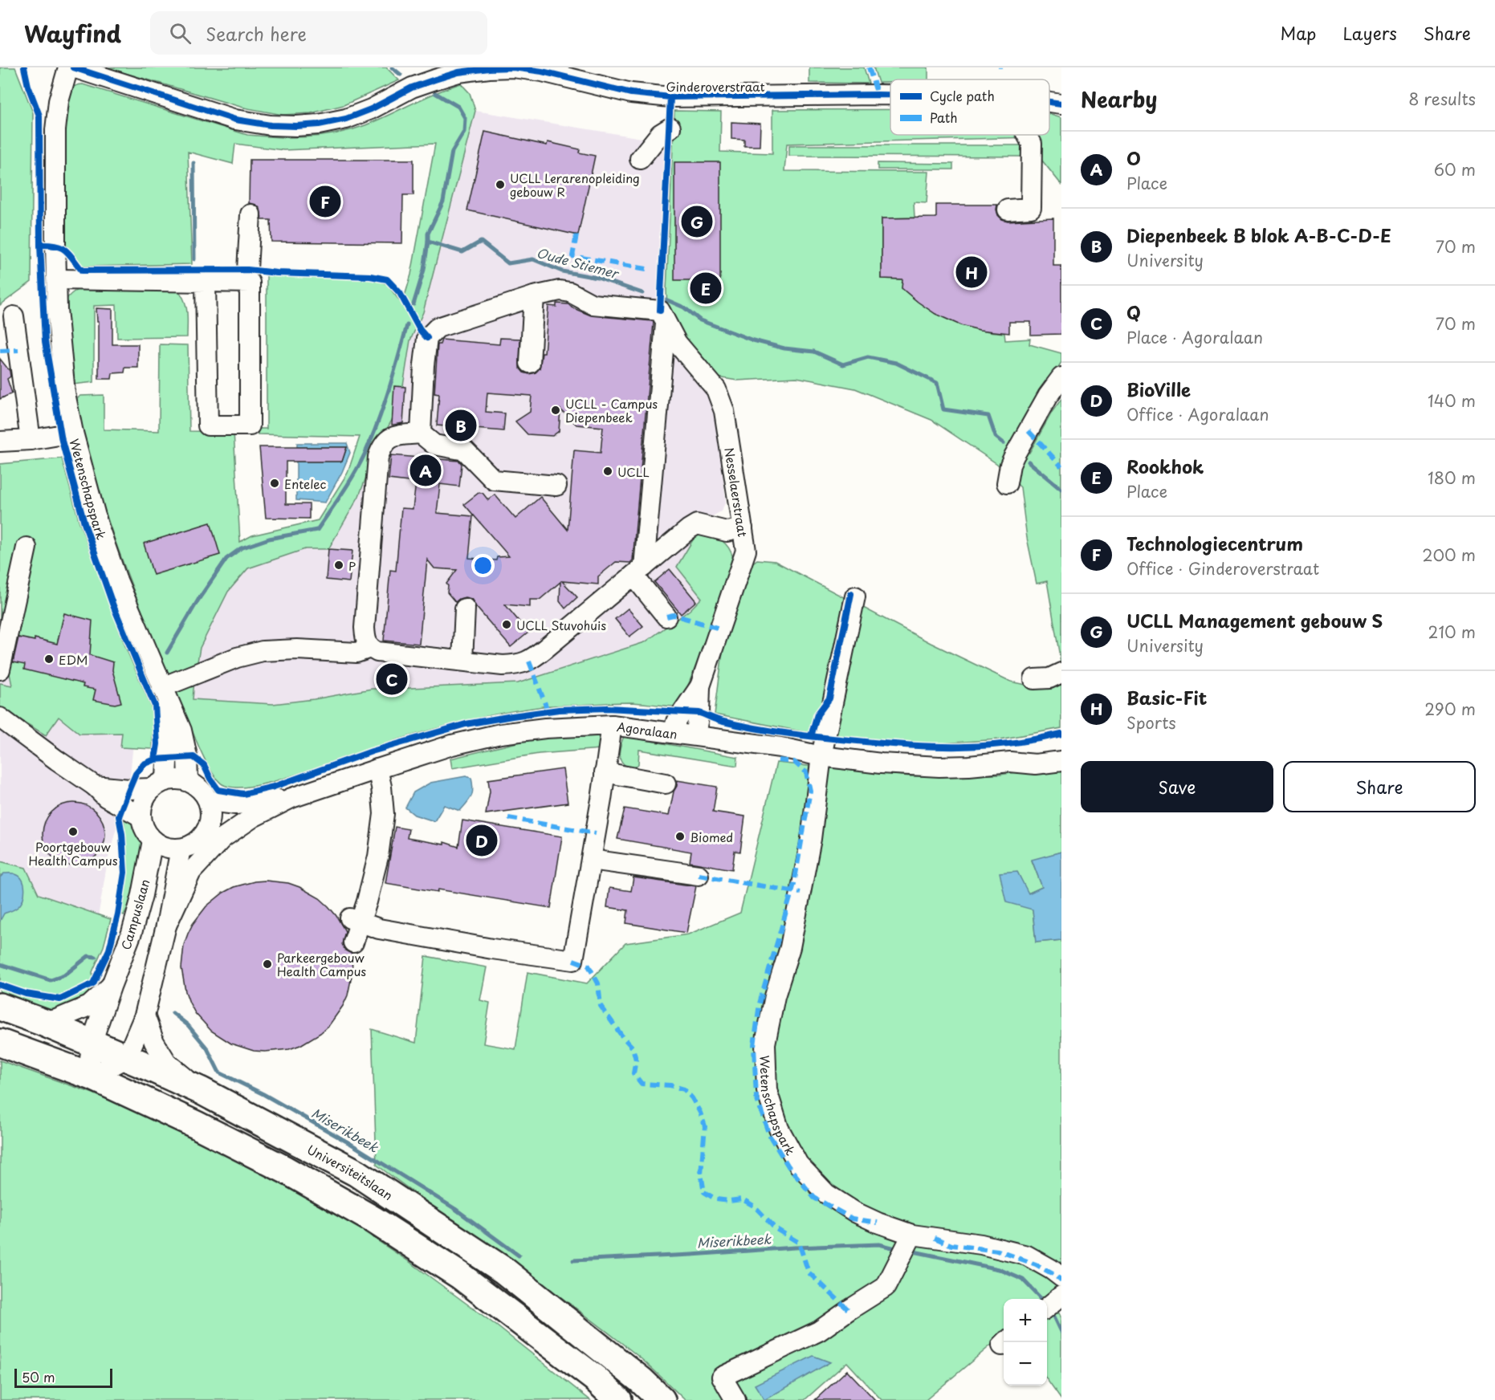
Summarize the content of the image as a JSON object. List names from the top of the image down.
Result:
{
  "streets": {
    "highway": ["Universiteitslaan"],
    "street": [
      "Ginderoverstraat",
      "Wetenschapspark",
      "Nesselaerstraat",
      "Agoralaan",
      "Campuslaan"
    ]
  },
  "crossings": [
    ["Wetenschapspark", "Agoralaan"],
    ["Wetenschapspark", "Campuslaan"],
    ["Nesselaerstraat", "Agoralaan"],
    ["Agoralaan", "Campuslaan"],
    ["Campuslaan", "Universiteitslaan"]
  ],
  "water": ["Oude Stiemer", "Miserikbeek"],
  "places": [
    "UCLL Lerarenopleiding gebouw R",
    "UCLL - Campus Diepenbeek",
    "UCLL",
    "Entelec",
    "P",
    "UCLL Stuvohuis",
    "EDM",
    "Poortgebouw Health Campus",
    "Biomed",
    "Parkeergebouw Health Campus"
  ],
  "legend": ["Cycle path", "Path"],
  "scale_bar": "50 m",
  "page": {
    "header": "Wayfind",
    "search": "Search here",
    "nav": ["Map", "Layers", "Share"],
    "heading": ["Nearby", "8 results"],
    "list": [
      {
        "mark": "A",
        "name": "O",
        "note": "Place",
        "value": "60 m"
      },
      {
        "mark": "B",
        "name": "Diepenbeek B blok A-B-C-D-E",
        "note": "University",
        "value": "70 m"
      },
      {
        "mark": "C",
        "name": "Q",
        "note": "Place · Agoralaan",
        "value": "70 m"
      },
      {
        "mark": "D",
        "name": "BioVille",
        "note": "Office · Agoralaan",
        "value": "140 m"
      },
      {
        "mark": "E",
        "name": "Rookhok",
        "note": "Place",
        "value": "180 m"
      },
      {
        "mark": "F",
        "name": "Technologiecentrum",
        "note": "Office · Ginderoverstraat",
        "value": "200 m"
      },
      {
        "mark": "G",
        "name": "UCLL Management gebouw S",
        "note": "University",
        "value": "210 m"
      },
      {
        "mark": "H",
        "name": "Basic-Fit",
        "note": "Sports",
        "value": "290 m"
      }
    ],
    "pins": [
      "F",
      "G",
      "H",
      "E",
      "B",
      "A",
      "C",
      "D"
    ],
    "buttons": ["Save", "Share"],
    "map_buttons": ["+", "−"],
    "scale": "50 m"
  }
}
